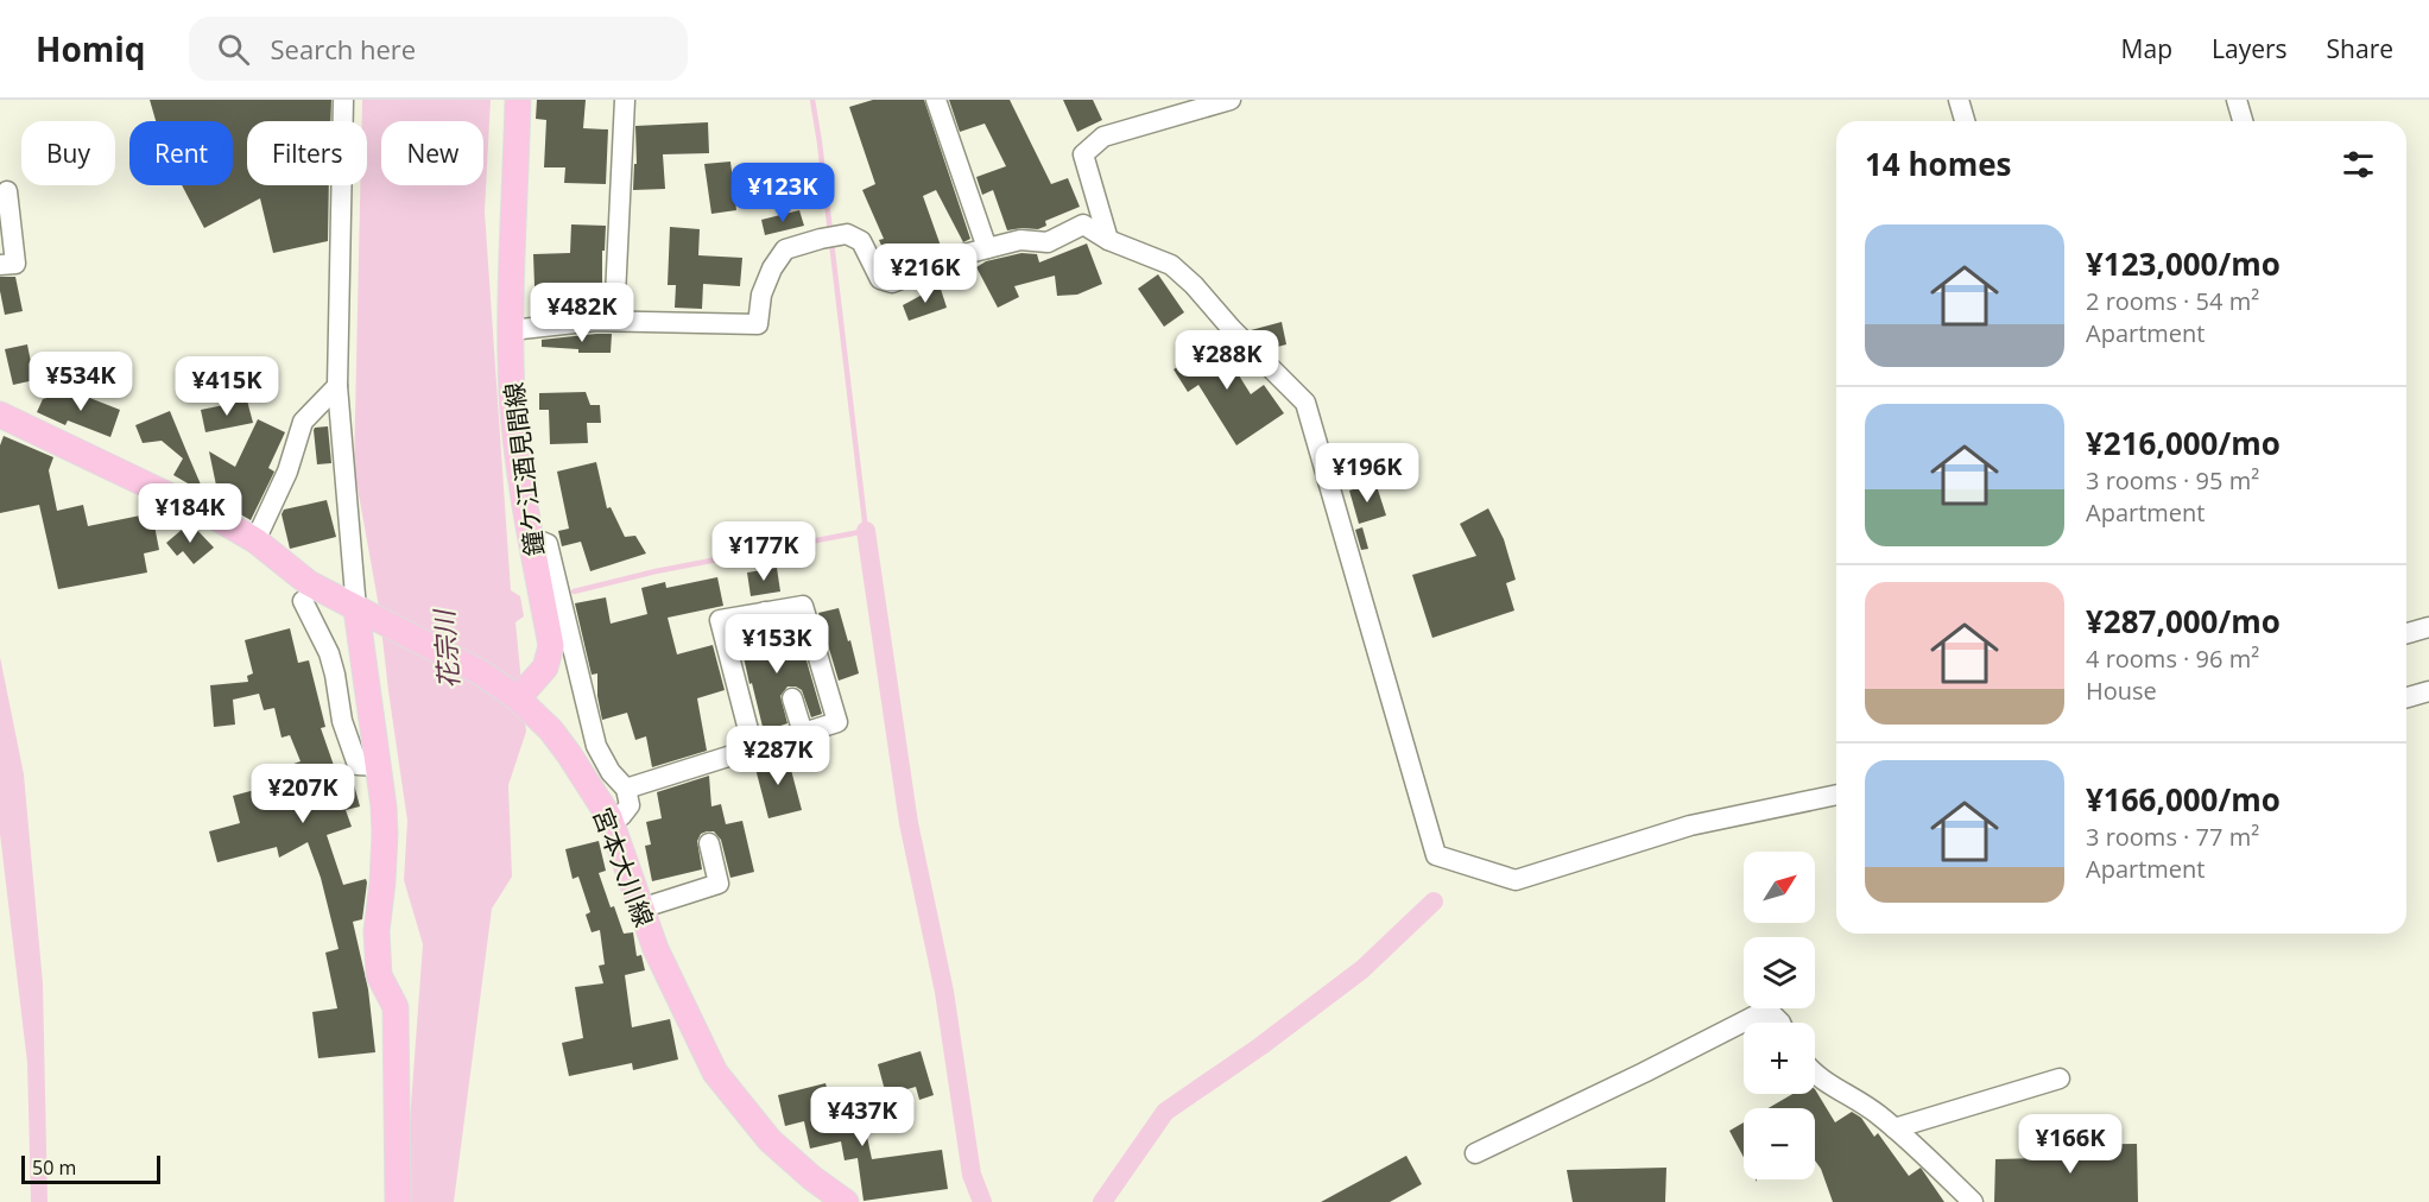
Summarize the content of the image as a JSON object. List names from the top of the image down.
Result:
{
  "streets": {
    "main road": ["鐘ケ江酒見間線", "宮本大川線"]
  },
  "crossings": [
    ["鐘ケ江酒見間線", "宮本大川線"]
  ],
  "water": ["花宗川"],
  "scale_bar": "50 m",
  "north": "top right",
  "page": {
    "header": "Homiq",
    "search": "Search here",
    "nav": ["Map", "Layers", "Share"],
    "chip": [
      "Buy",
      "Rent",
      "Filters",
      "New"
    ],
    "heading": "14 homes",
    "price": [
      "¥123K",
      "¥216K",
      "¥482K",
      "¥288K",
      "¥534K",
      "¥415K",
      "¥196K",
      "¥184K",
      "¥177K",
      "¥153K",
      "¥287K",
      "¥207K",
      "¥437K",
      "¥166K"
    ],
    "list": [
      {
        "name": "¥123,000/mo",
        "note": "2 rooms · 54 m² · Apartment"
      },
      {
        "name": "¥216,000/mo",
        "note": "3 rooms · 95 m² · Apartment"
      },
      {
        "name": "¥287,000/mo",
        "note": "4 rooms · 96 m² · House"
      },
      {
        "name": "¥166,000/mo",
        "note": "3 rooms · 77 m² · Apartment"
      }
    ],
    "map_buttons": ["+", "−"],
    "scale": "50 m"
  }
}
